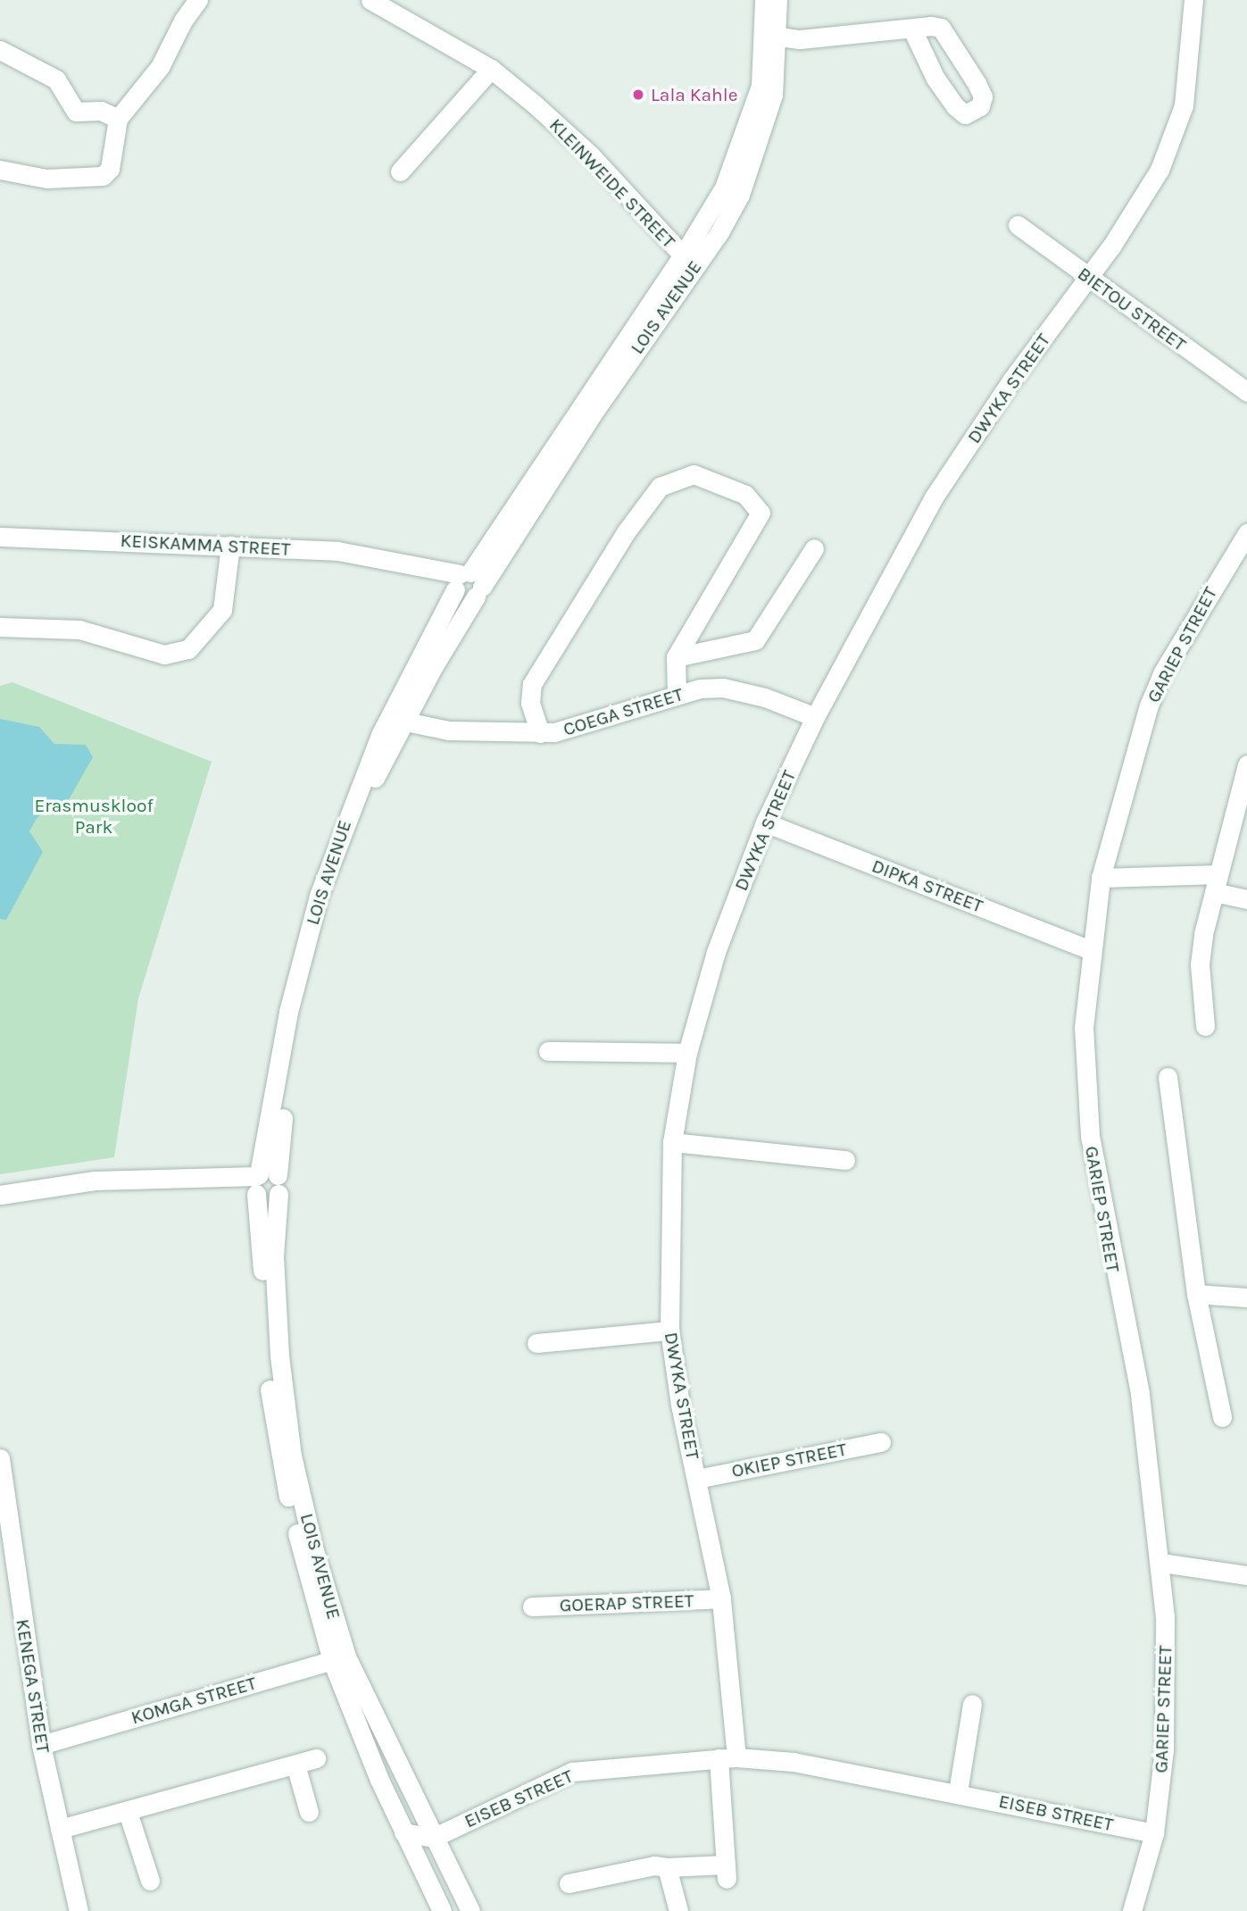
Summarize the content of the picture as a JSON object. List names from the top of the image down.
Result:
{
  "streets": {
    "street": [
      "KLEINWEIDE STREET",
      "LOIS AVENUE",
      "BIETOU STREET",
      "DWYKA STREET",
      "KEISKAMMA STREET",
      "GARIEP STREET",
      "COEGA STREET",
      "DIPKA STREET",
      "OKIEP STREET",
      "GOERAP STREET",
      "KENEGA STREET",
      "KOMGA STREET",
      "EISEB STREET"
    ]
  },
  "crossings": [
    ["KLEINWEIDE STREET", "LOIS AVENUE"],
    ["LOIS AVENUE", "KEISKAMMA STREET"],
    ["LOIS AVENUE", "COEGA STREET"],
    ["LOIS AVENUE", "KOMGA STREET"],
    ["LOIS AVENUE", "EISEB STREET"],
    ["BIETOU STREET", "DWYKA STREET"],
    ["DWYKA STREET", "COEGA STREET"],
    ["DWYKA STREET", "DIPKA STREET"],
    ["DWYKA STREET", "OKIEP STREET"],
    ["DWYKA STREET", "GOERAP STREET"],
    ["DWYKA STREET", "EISEB STREET"],
    ["GARIEP STREET", "DIPKA STREET"],
    ["GARIEP STREET", "EISEB STREET"],
    ["KENEGA STREET", "KOMGA STREET"]
  ],
  "parks": ["Erasmuskloof Park"],
  "places": ["Lala Kahle"]
}
